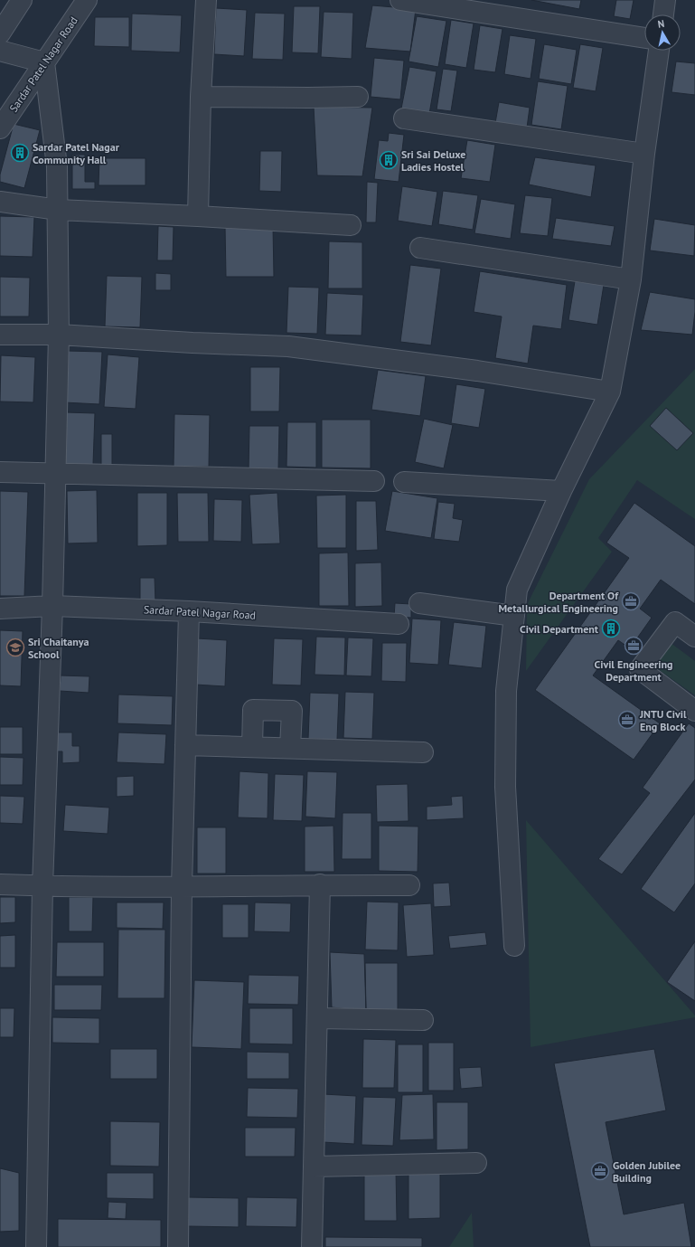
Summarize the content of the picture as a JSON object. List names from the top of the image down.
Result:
{
  "streets": {
    "street": ["Sardar Patel Nagar Road"]
  },
  "places": {
    "building": ["Sardar Patel Nagar Community Hall", "Sri Sai Deluxe Ladies Hostel", "Civil Department"],
    "office": [
      "Department Of Metallurgical Engineering",
      "Civil Engineering Department",
      "JNTU Civil Eng Block",
      "Golden Jubilee Building"
    ],
    "school or university": ["Sri Chaitanya School"]
  },
  "north": "top"
}
